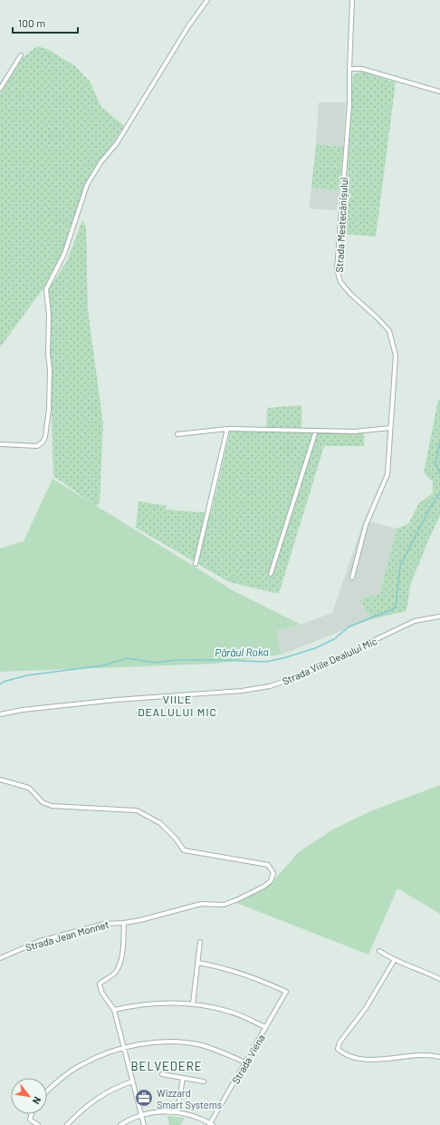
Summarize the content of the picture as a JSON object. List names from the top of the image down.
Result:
{
  "streets": {
    "street": [
      "Strada Mestecănișului",
      "Strada Viile Dealului Mic",
      "Strada Jean Monnet",
      "Strada Viena"
    ]
  },
  "districts": ["VIILE DEALULUI MIC", "BELVEDERE"],
  "water": ["Pârâul Roka"],
  "places": {
    "office": ["Wizzard Smart Systems"]
  },
  "scale_bar": "100 m",
  "north": "bottom right"
}
